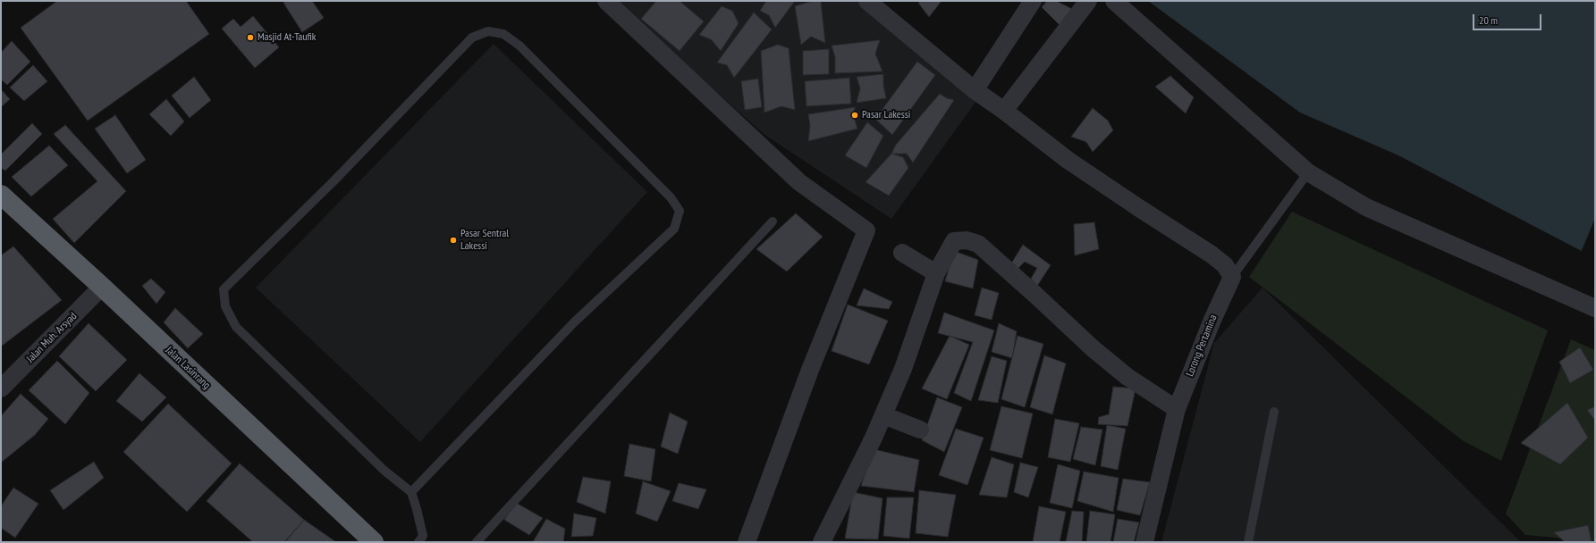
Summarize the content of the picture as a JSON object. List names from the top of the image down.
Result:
{
  "streets": {
    "highway": ["Jalan Lasinrang"],
    "street": ["Jalan Muh. Arsyad", "Lorong Pertamina"]
  },
  "crossings": [
    ["Jalan Muh. Arsyad", "Jalan Lasinrang"]
  ],
  "places": ["Masjid At-Taufik", "Pasar Lakessi", "Pasar Sentral Lakessi"],
  "scale_bar": "20 m"
}
